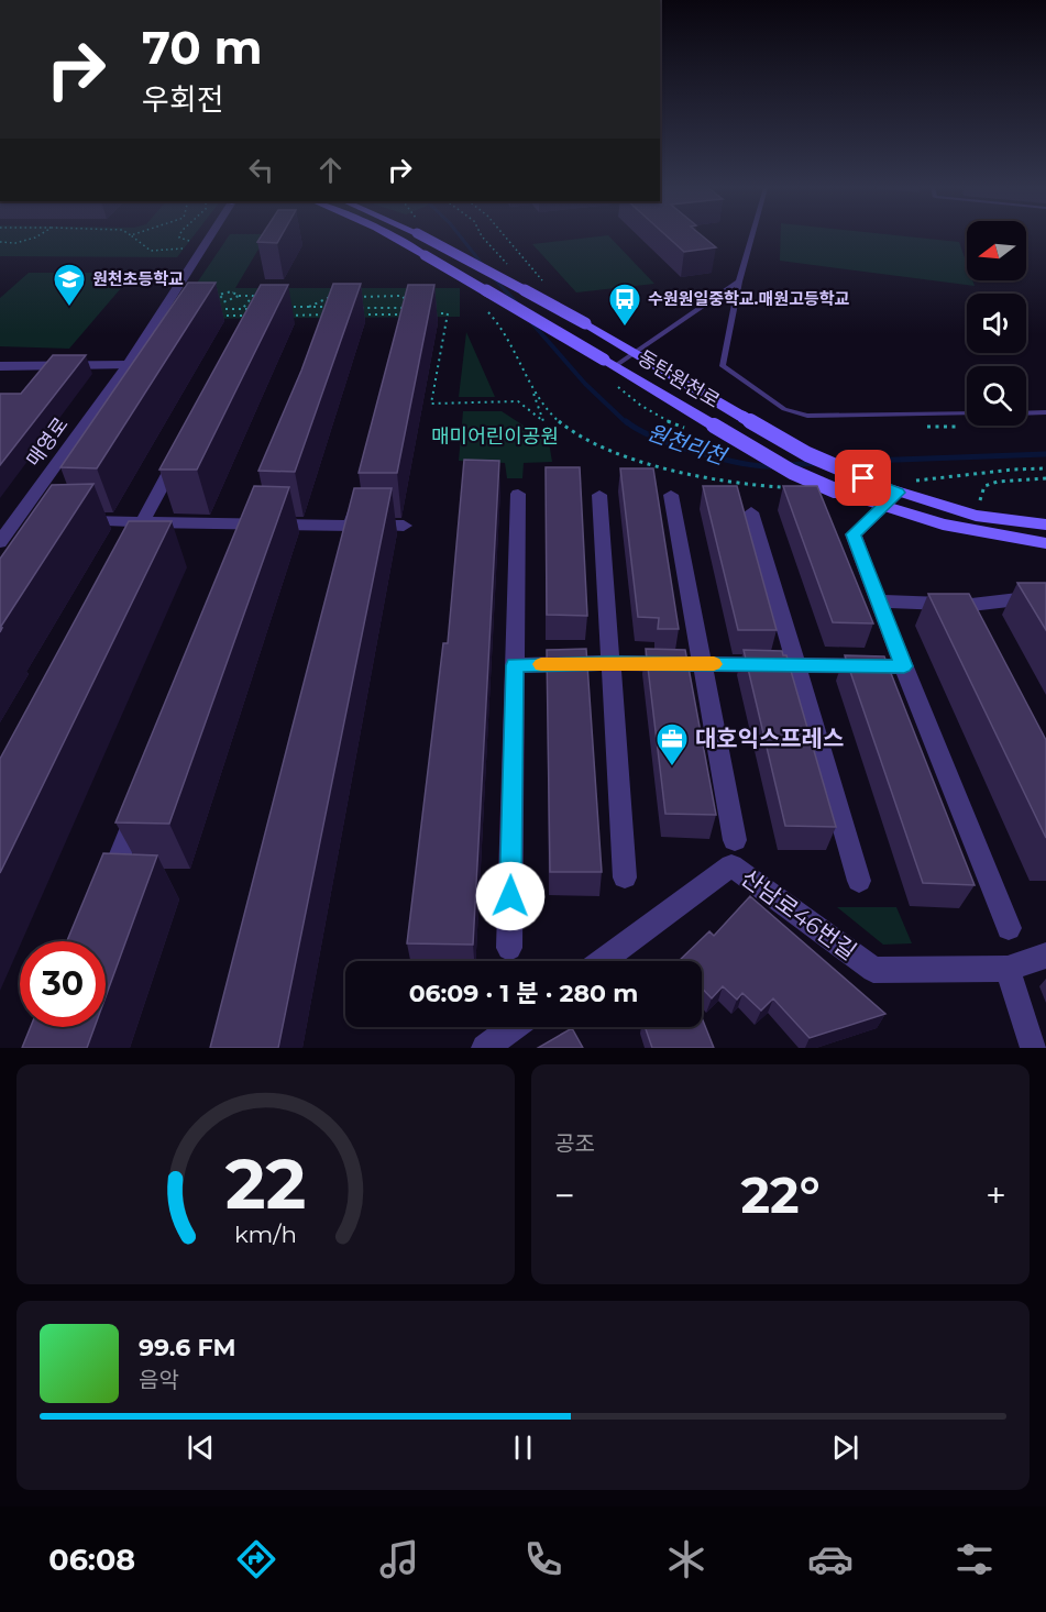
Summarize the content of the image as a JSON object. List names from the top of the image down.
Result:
{
  "streets": {
    "main road": ["동탄원천로"],
    "street": ["매영로", "산남로46번길"]
  },
  "water": ["원천리천"],
  "parks": ["매미어린이공원"],
  "places": {
    "school or university": ["원천초등학교"],
    "bus stop": ["수원원일중학교.매원고등학교"],
    "office": ["대호익스프레스"]
  },
  "north": "left",
  "page": {
    "turn": ["70 m", "우회전"],
    "limit": "30",
    "trip": "06:09 · 1 분 · 280 m",
    "tile": "공조",
    "heat": ["−", "22°", "+"],
    "song": ["99.6 FM", "음악"],
    "tabs": "06:08",
    "gauge": ["22", "km/h"]
  }
}
